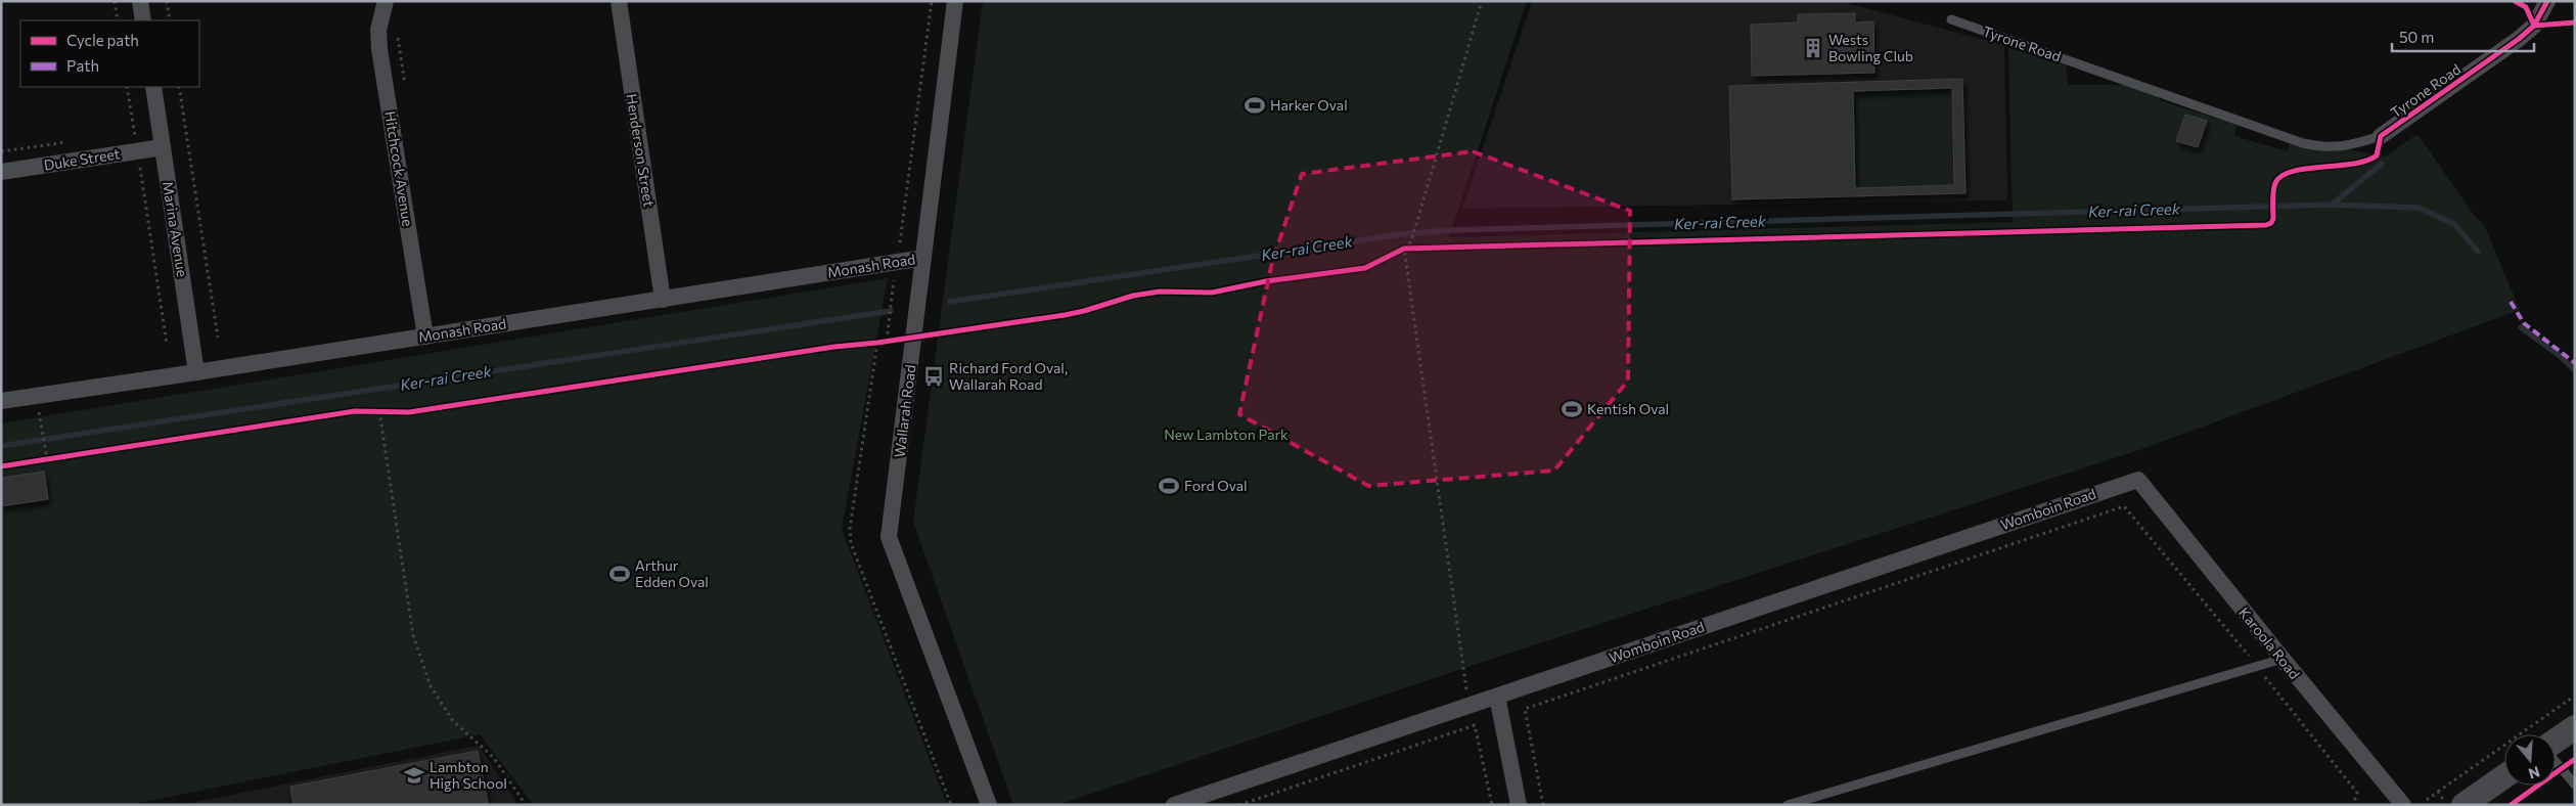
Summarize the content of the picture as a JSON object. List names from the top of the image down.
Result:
{
  "streets": {
    "street": [
      "Tyrone Road",
      "Henderson Street",
      "Duke Street",
      "Hitchcock Avenue",
      "Marina Avenue",
      "Monash Road",
      "Wallarah Road",
      "Womboin Road",
      "Karoola Road"
    ]
  },
  "crossings": [
    ["Henderson Street", "Monash Road"],
    ["Duke Street", "Marina Avenue"],
    ["Hitchcock Avenue", "Monash Road"],
    ["Marina Avenue", "Monash Road"],
    ["Monash Road", "Wallarah Road"],
    ["Womboin Road", "Karoola Road"]
  ],
  "water": ["Ker-rai Creek"],
  "parks": ["New Lambton Park"],
  "places": {
    "building": ["Wests Bowling Club"],
    "sports": [
      "Harker Oval",
      "Kentish Oval",
      "Ford Oval",
      "Arthur Edden Oval"
    ],
    "bus stop": ["Richard Ford Oval, Wallarah Road"],
    "school or university": ["Lambton High School"]
  },
  "legend": ["Cycle path", "Path"],
  "scale_bar": "50 m",
  "north": "bottom"
}
